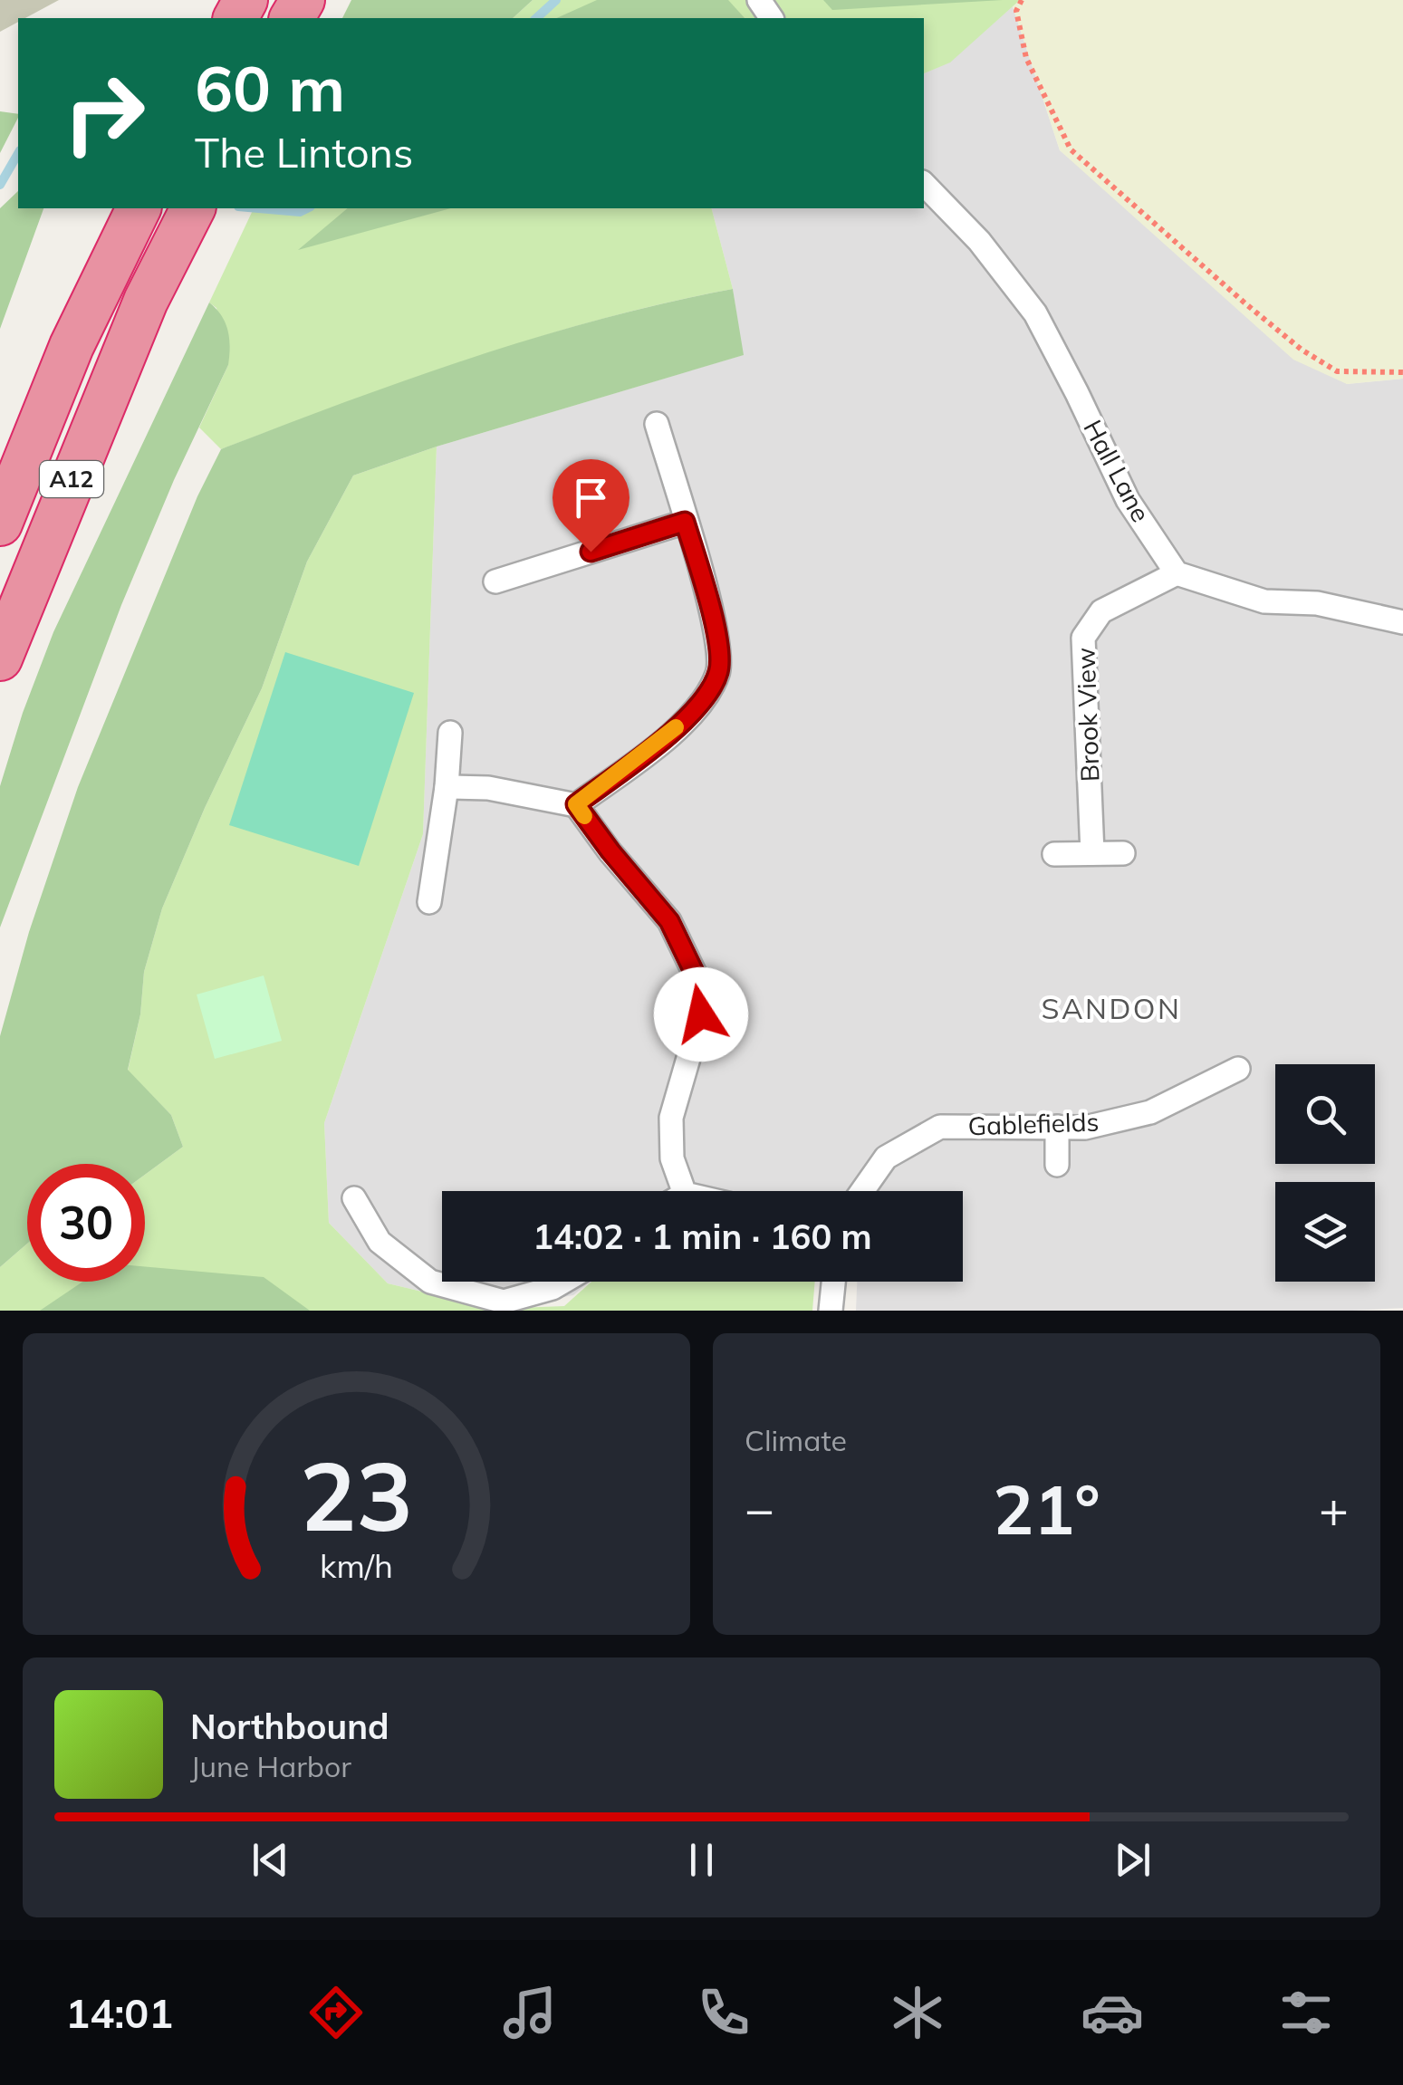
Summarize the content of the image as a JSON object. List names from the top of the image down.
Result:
{
  "streets": {
    "highway": ["A12"],
    "street": ["Hall Lane", "Brook View", "Gablefields"]
  },
  "crossings": [
    ["Hall Lane", "Brook View"]
  ],
  "districts": ["SANDON"],
  "page": {
    "turn": ["60 m", "The Lintons"],
    "limit": "30",
    "trip": "14:02 · 1 min · 160 m",
    "tile": "Climate",
    "heat": ["−", "21°", "+"],
    "song": ["Northbound", "June Harbor"],
    "tabs": "14:01",
    "gauge": ["23", "km/h"]
  }
}
